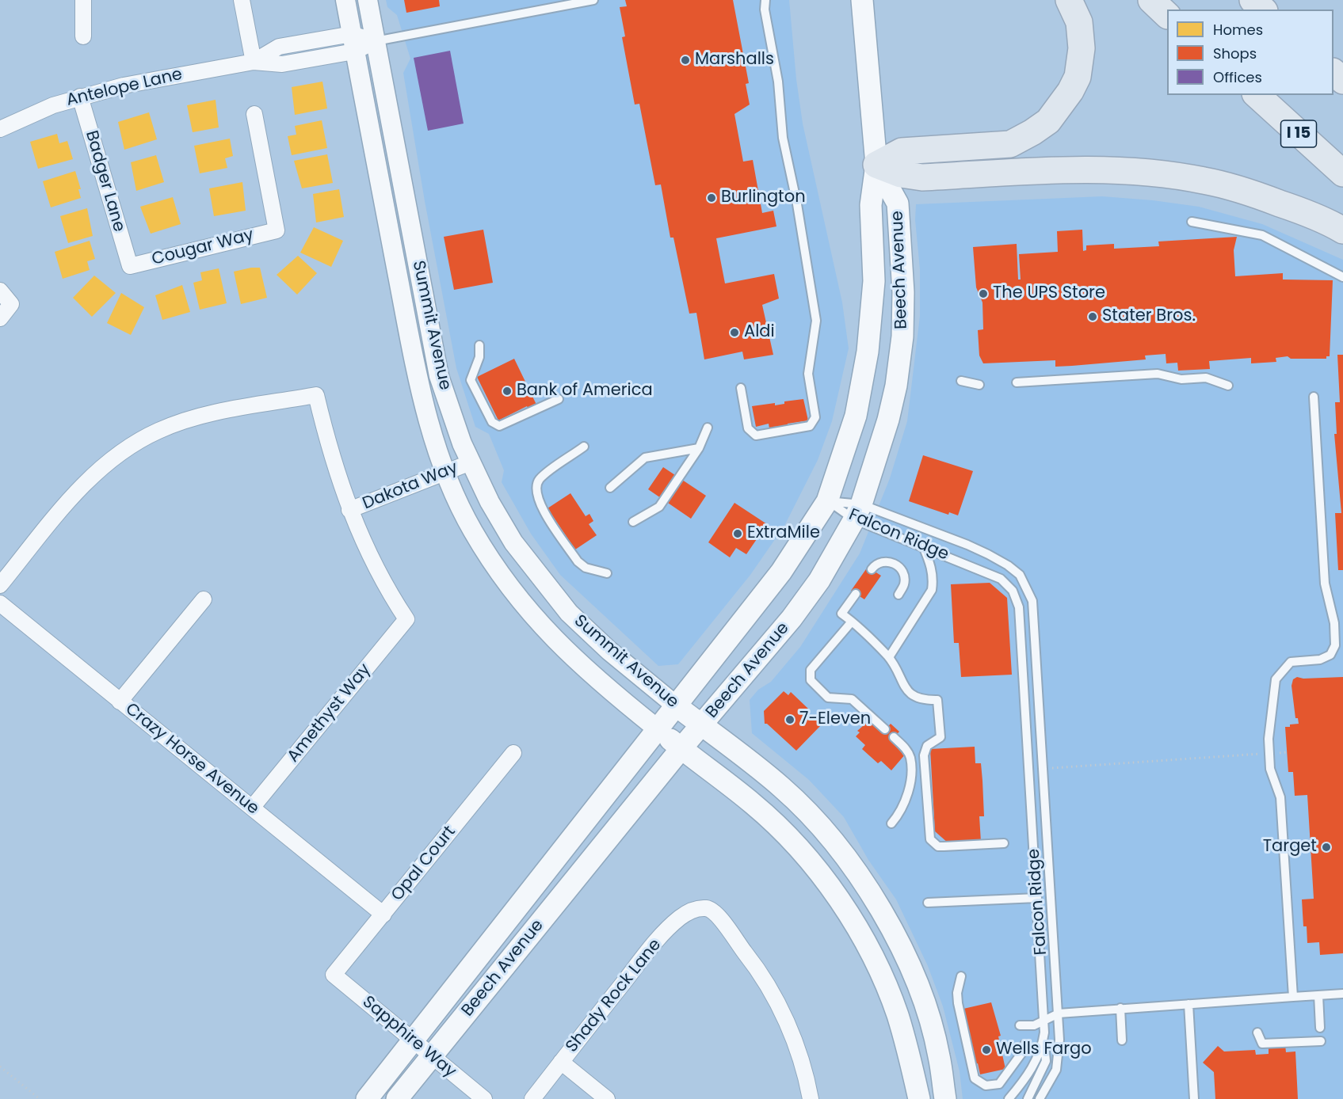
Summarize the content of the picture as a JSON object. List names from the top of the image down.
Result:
{
  "streets": {
    "highway": ["I 15"],
    "main road": ["Beech Avenue", "Summit Avenue"],
    "street": [
      "Antelope Lane",
      "Badger Lane",
      "Cougar Way",
      "Dakota Way",
      "Amethyst Way",
      "Crazy Horse Avenue",
      "Opal Court",
      "Shady Rock Lane",
      "Sapphire Way"
    ],
    "lane": ["Falcon Ridge"]
  },
  "crossings": [
    ["Antelope Lane", "Badger Lane"],
    ["Antelope Lane", "Summit Avenue"],
    ["Badger Lane", "Cougar Way"],
    ["Beech Avenue", "Summit Avenue"],
    ["Beech Avenue", "Falcon Ridge"],
    ["Beech Avenue", "Sapphire Way"],
    ["Summit Avenue", "Dakota Way"],
    ["Dakota Way", "Amethyst Way"],
    ["Amethyst Way", "Crazy Horse Avenue"],
    ["Crazy Horse Avenue", "Opal Court"],
    ["Opal Court", "Sapphire Way"]
  ],
  "places": [
    "Marshalls",
    "Burlington",
    "The UPS Store",
    "Stater Bros.",
    "Aldi",
    "Bank of America",
    "ExtraMile",
    "7-Eleven",
    "Target",
    "Wells Fargo"
  ],
  "legend": ["Homes", "Shops", "Offices"]
}
